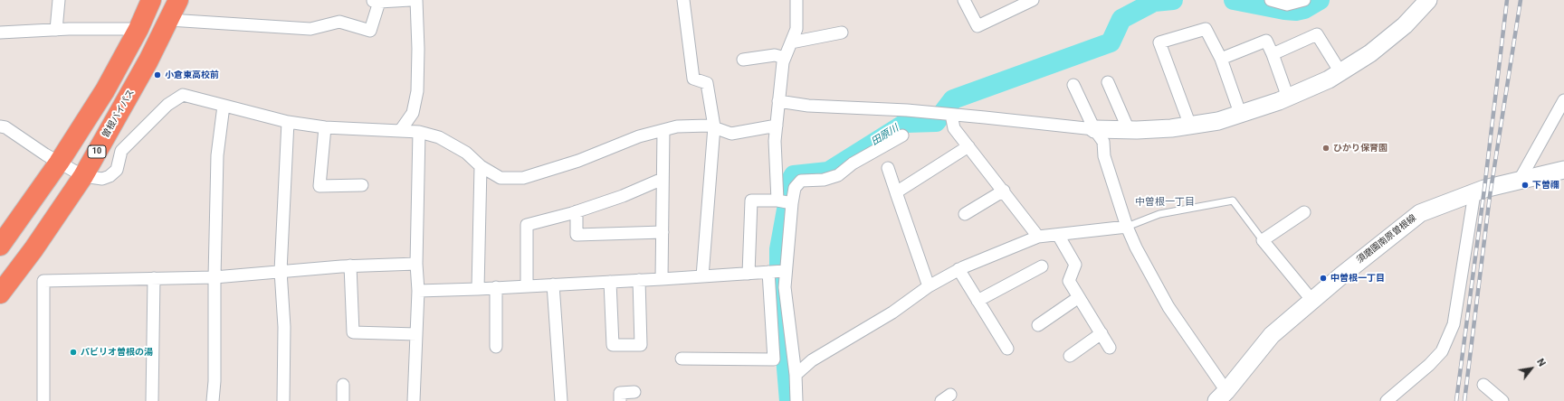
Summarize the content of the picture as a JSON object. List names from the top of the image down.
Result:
{
  "streets": {
    "highway": ["曽根バイパス", "10"],
    "main road": ["須磨園南原曽根線"]
  },
  "districts": ["中曽根一丁目"],
  "water": ["田原川"],
  "places": [
    "小倉東高校前",
    "ひかり保育園",
    "下曽禰",
    "中曽根一丁目",
    "パビリオ曽根の湯"
  ],
  "north": "top right"
}
